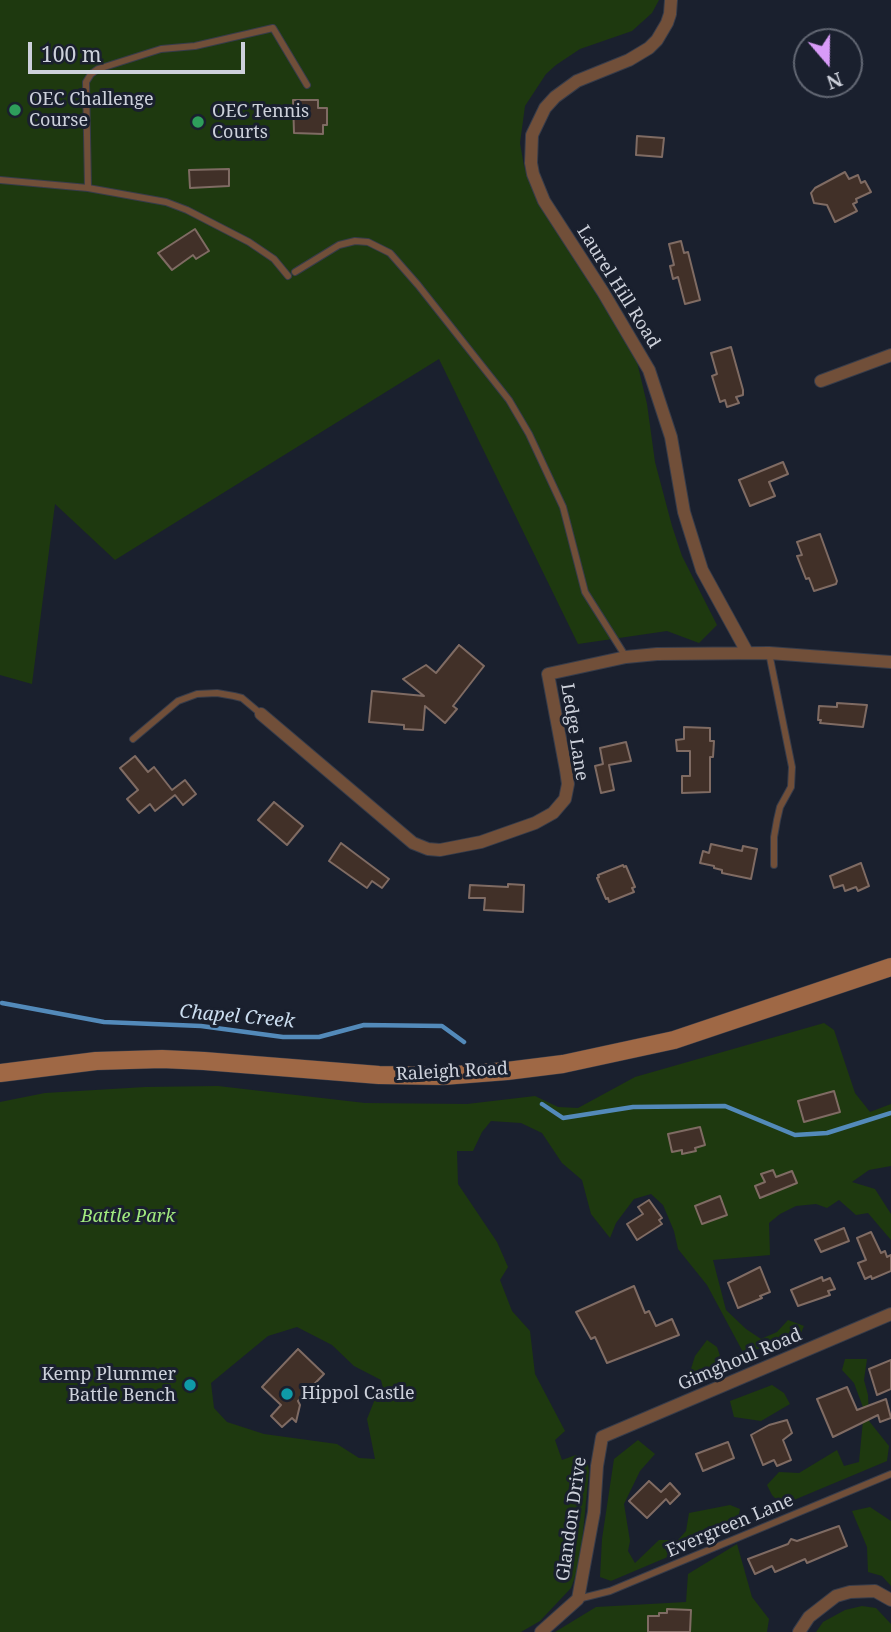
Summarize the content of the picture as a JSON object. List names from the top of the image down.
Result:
{
  "streets": {
    "main road": ["Raleigh Road"],
    "street": [
      "Laurel Hill Road",
      "Ledge Lane",
      "Gimghoul Road",
      "Glandon Drive"
    ],
    "lane": ["Evergreen Lane"]
  },
  "crossings": [
    ["Laurel Hill Road", "Ledge Lane"],
    ["Gimghoul Road", "Glandon Drive"],
    ["Glandon Drive", "Evergreen Lane"]
  ],
  "water": ["Chapel Creek"],
  "parks": ["Battle Park"],
  "places": [
    "OEC Challenge Course",
    "OEC Tennis Courts",
    "Kemp Plummer Battle Bench",
    "Hippol Castle"
  ],
  "scale_bar": "100 m",
  "north": "bottom"
}
